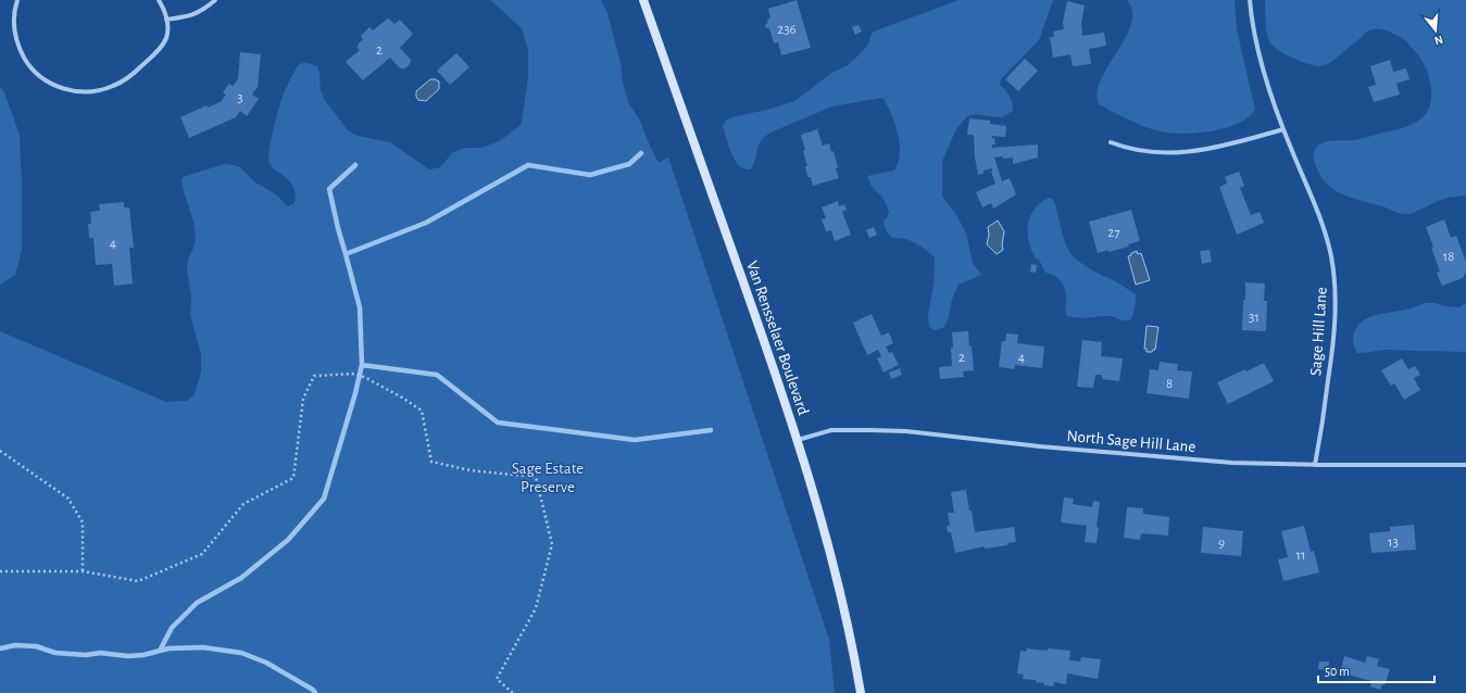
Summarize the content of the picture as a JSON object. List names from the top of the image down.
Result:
{
  "streets": {
    "main road": ["Van Rensselaer Boulevard"],
    "street": ["Sage Hill Lane", "North Sage Hill Lane"]
  },
  "crossings": [
    ["Sage Hill Lane", "North Sage Hill Lane"],
    ["Van Rensselaer Boulevard", "North Sage Hill Lane"]
  ],
  "parks": ["Sage Estate Preserve"],
  "house_numbers": [
    "236",
    "2",
    "3",
    "27",
    "4",
    "18",
    "31",
    "2",
    "4",
    "8",
    "13",
    "9",
    "11"
  ],
  "scale_bar": "50 m",
  "north": "bottom"
}
